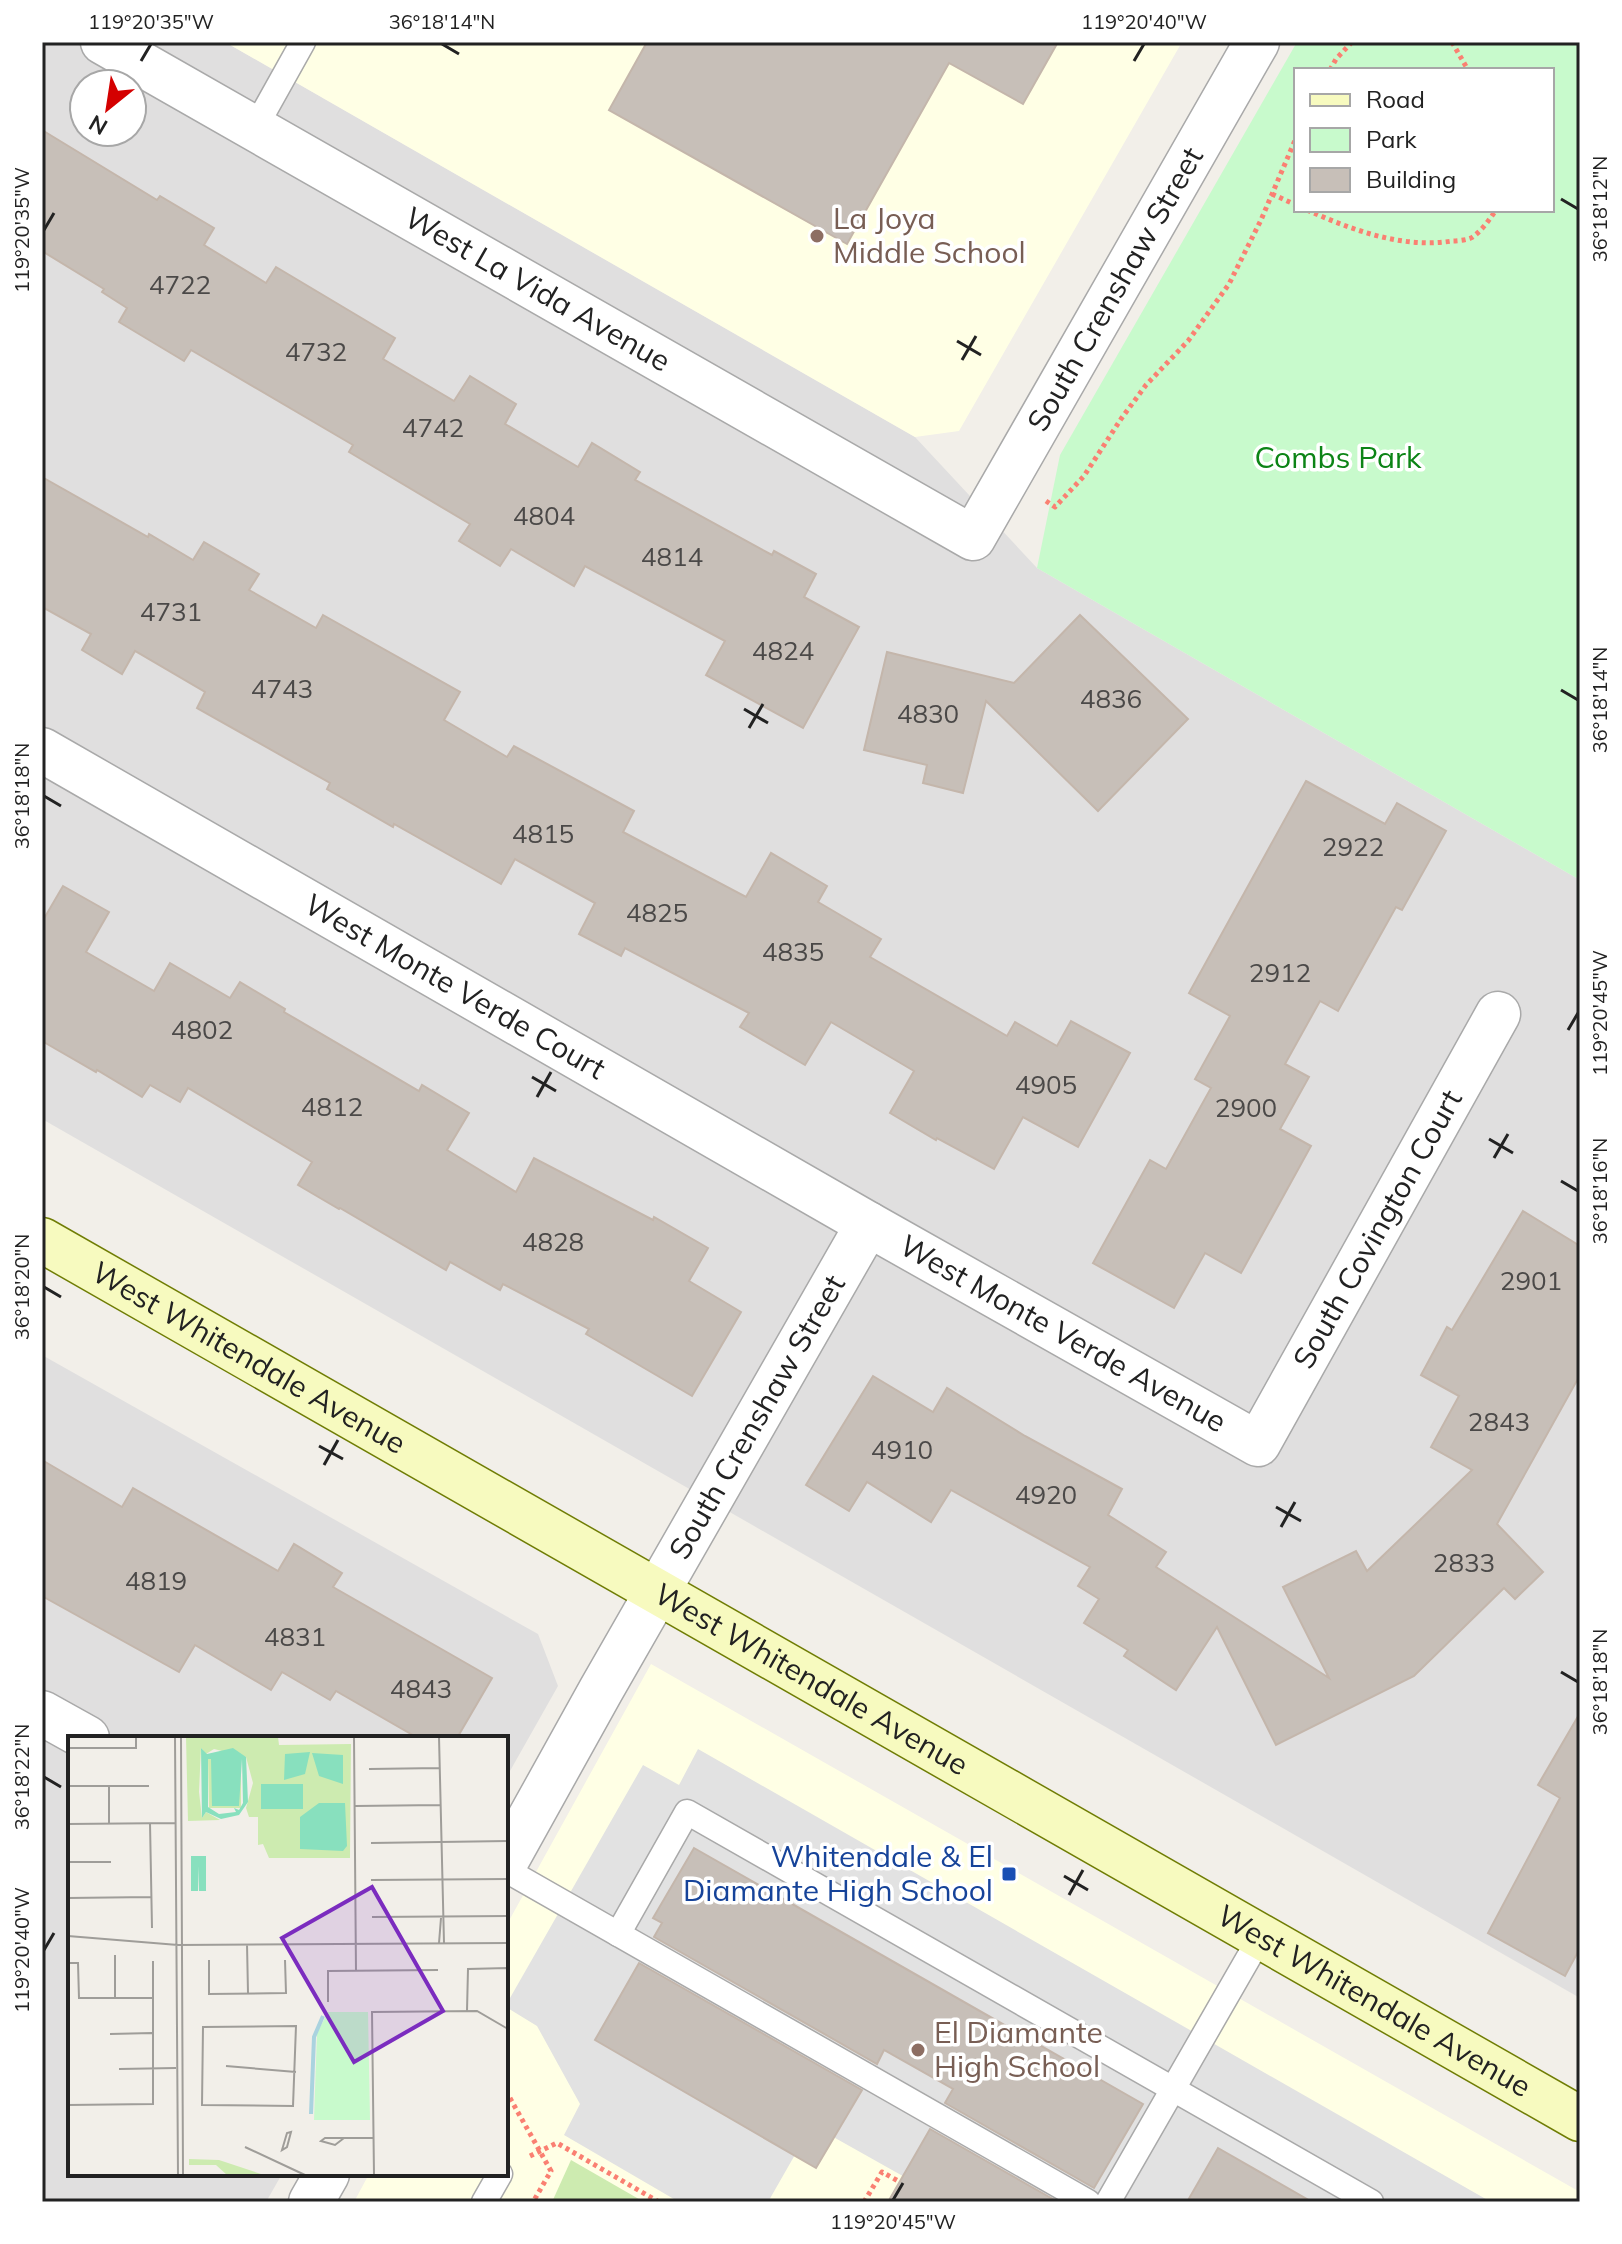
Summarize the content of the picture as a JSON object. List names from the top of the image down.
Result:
{
  "streets": {
    "street": [
      "West La Vida Avenue",
      "South Crenshaw Street",
      "West Monte Verde Court",
      "South Covington Court",
      "West Monte Verde Avenue",
      "West Whitendale Avenue"
    ]
  },
  "crossings": [
    ["West La Vida Avenue", "South Crenshaw Street"],
    ["South Crenshaw Street", "West Monte Verde Court"],
    ["South Crenshaw Street", "West Monte Verde Avenue"],
    ["South Crenshaw Street", "West Whitendale Avenue"],
    ["West Monte Verde Court", "West Monte Verde Avenue"],
    ["South Covington Court", "West Monte Verde Avenue"]
  ],
  "parks": ["Combs Park"],
  "places": {
    "other": ["La Joya Middle School", "El Diamante High School"],
    "transit": ["Whitendale & El Diamante High School"]
  },
  "house_numbers": [
    "4722",
    "4732",
    "4742",
    "4804",
    "4814",
    "4731",
    "4824",
    "4743",
    "4836",
    "4830",
    "4815",
    "2922",
    "4825",
    "4835",
    "2912",
    "4802",
    "4905",
    "4812",
    "2900",
    "4828",
    "2901",
    "2843",
    "4910",
    "4920",
    "2833",
    "4819",
    "4831",
    "4843"
  ],
  "legend": ["Road", "Park", "Building"],
  "north": "bottom left",
  "coordinates": [
    "119°20'35\"W",
    "36°18'14\"N",
    "119°20'40\"W",
    "36°18'12\"N",
    "36°18'18\"N",
    "119°20'45\"W",
    "36°18'16\"N",
    "36°18'20\"N",
    "36°18'22\"N"
  ]
}
